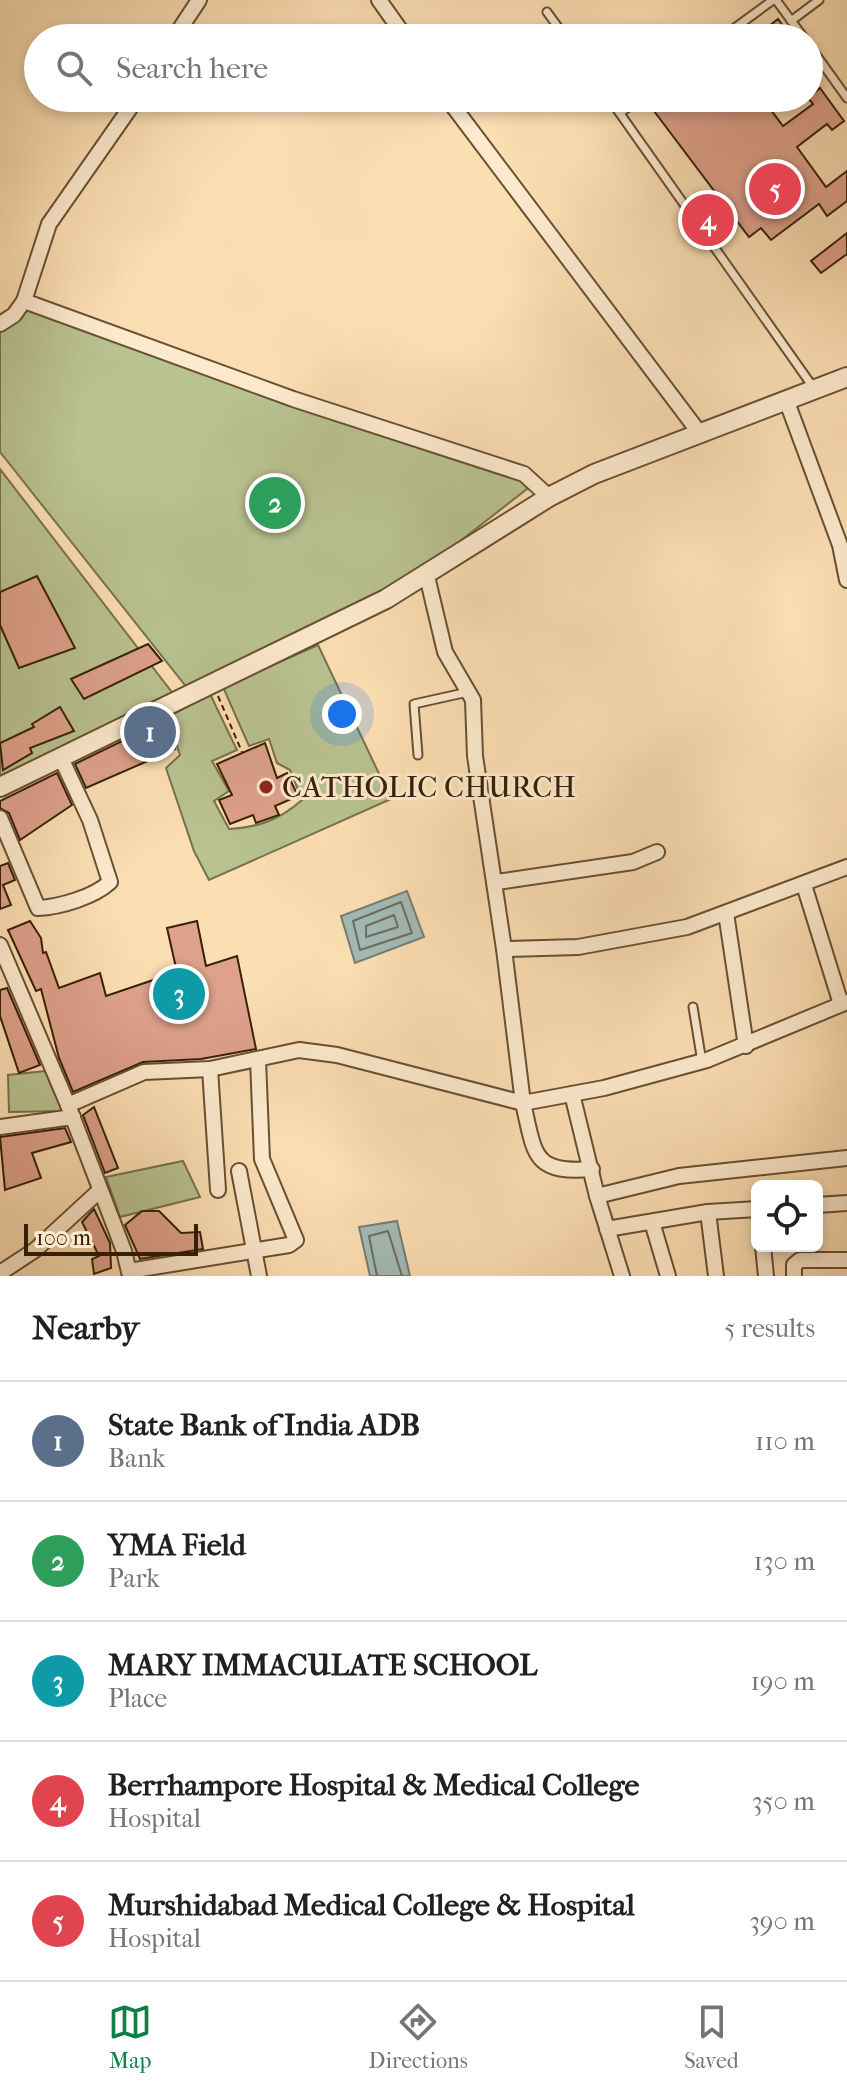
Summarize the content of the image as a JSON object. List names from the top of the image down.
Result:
{
  "places": ["CATHOLIC CHURCH"],
  "scale_bar": "100 m",
  "page": {
    "search": "Search here",
    "pins": [
      "5",
      "4",
      "2",
      "1",
      "3"
    ],
    "scale": "100 m",
    "heading": ["Nearby", "5 results"],
    "list": [
      {
        "mark": "1",
        "name": "State Bank of India ADB",
        "note": "Bank",
        "value": "110 m"
      },
      {
        "mark": "2",
        "name": "YMA Field",
        "note": "Park",
        "value": "130 m"
      },
      {
        "mark": "3",
        "name": "MARY IMMACULATE SCHOOL",
        "note": "Place",
        "value": "190 m"
      },
      {
        "mark": "4",
        "name": "Berrhampore Hospital & Medical College",
        "note": "Hospital",
        "value": "350 m"
      },
      {
        "mark": "5",
        "name": "Murshidabad Medical College & Hospital",
        "note": "Hospital",
        "value": "390 m"
      }
    ],
    "nav": ["Map", "Directions", "Saved"]
  }
}
